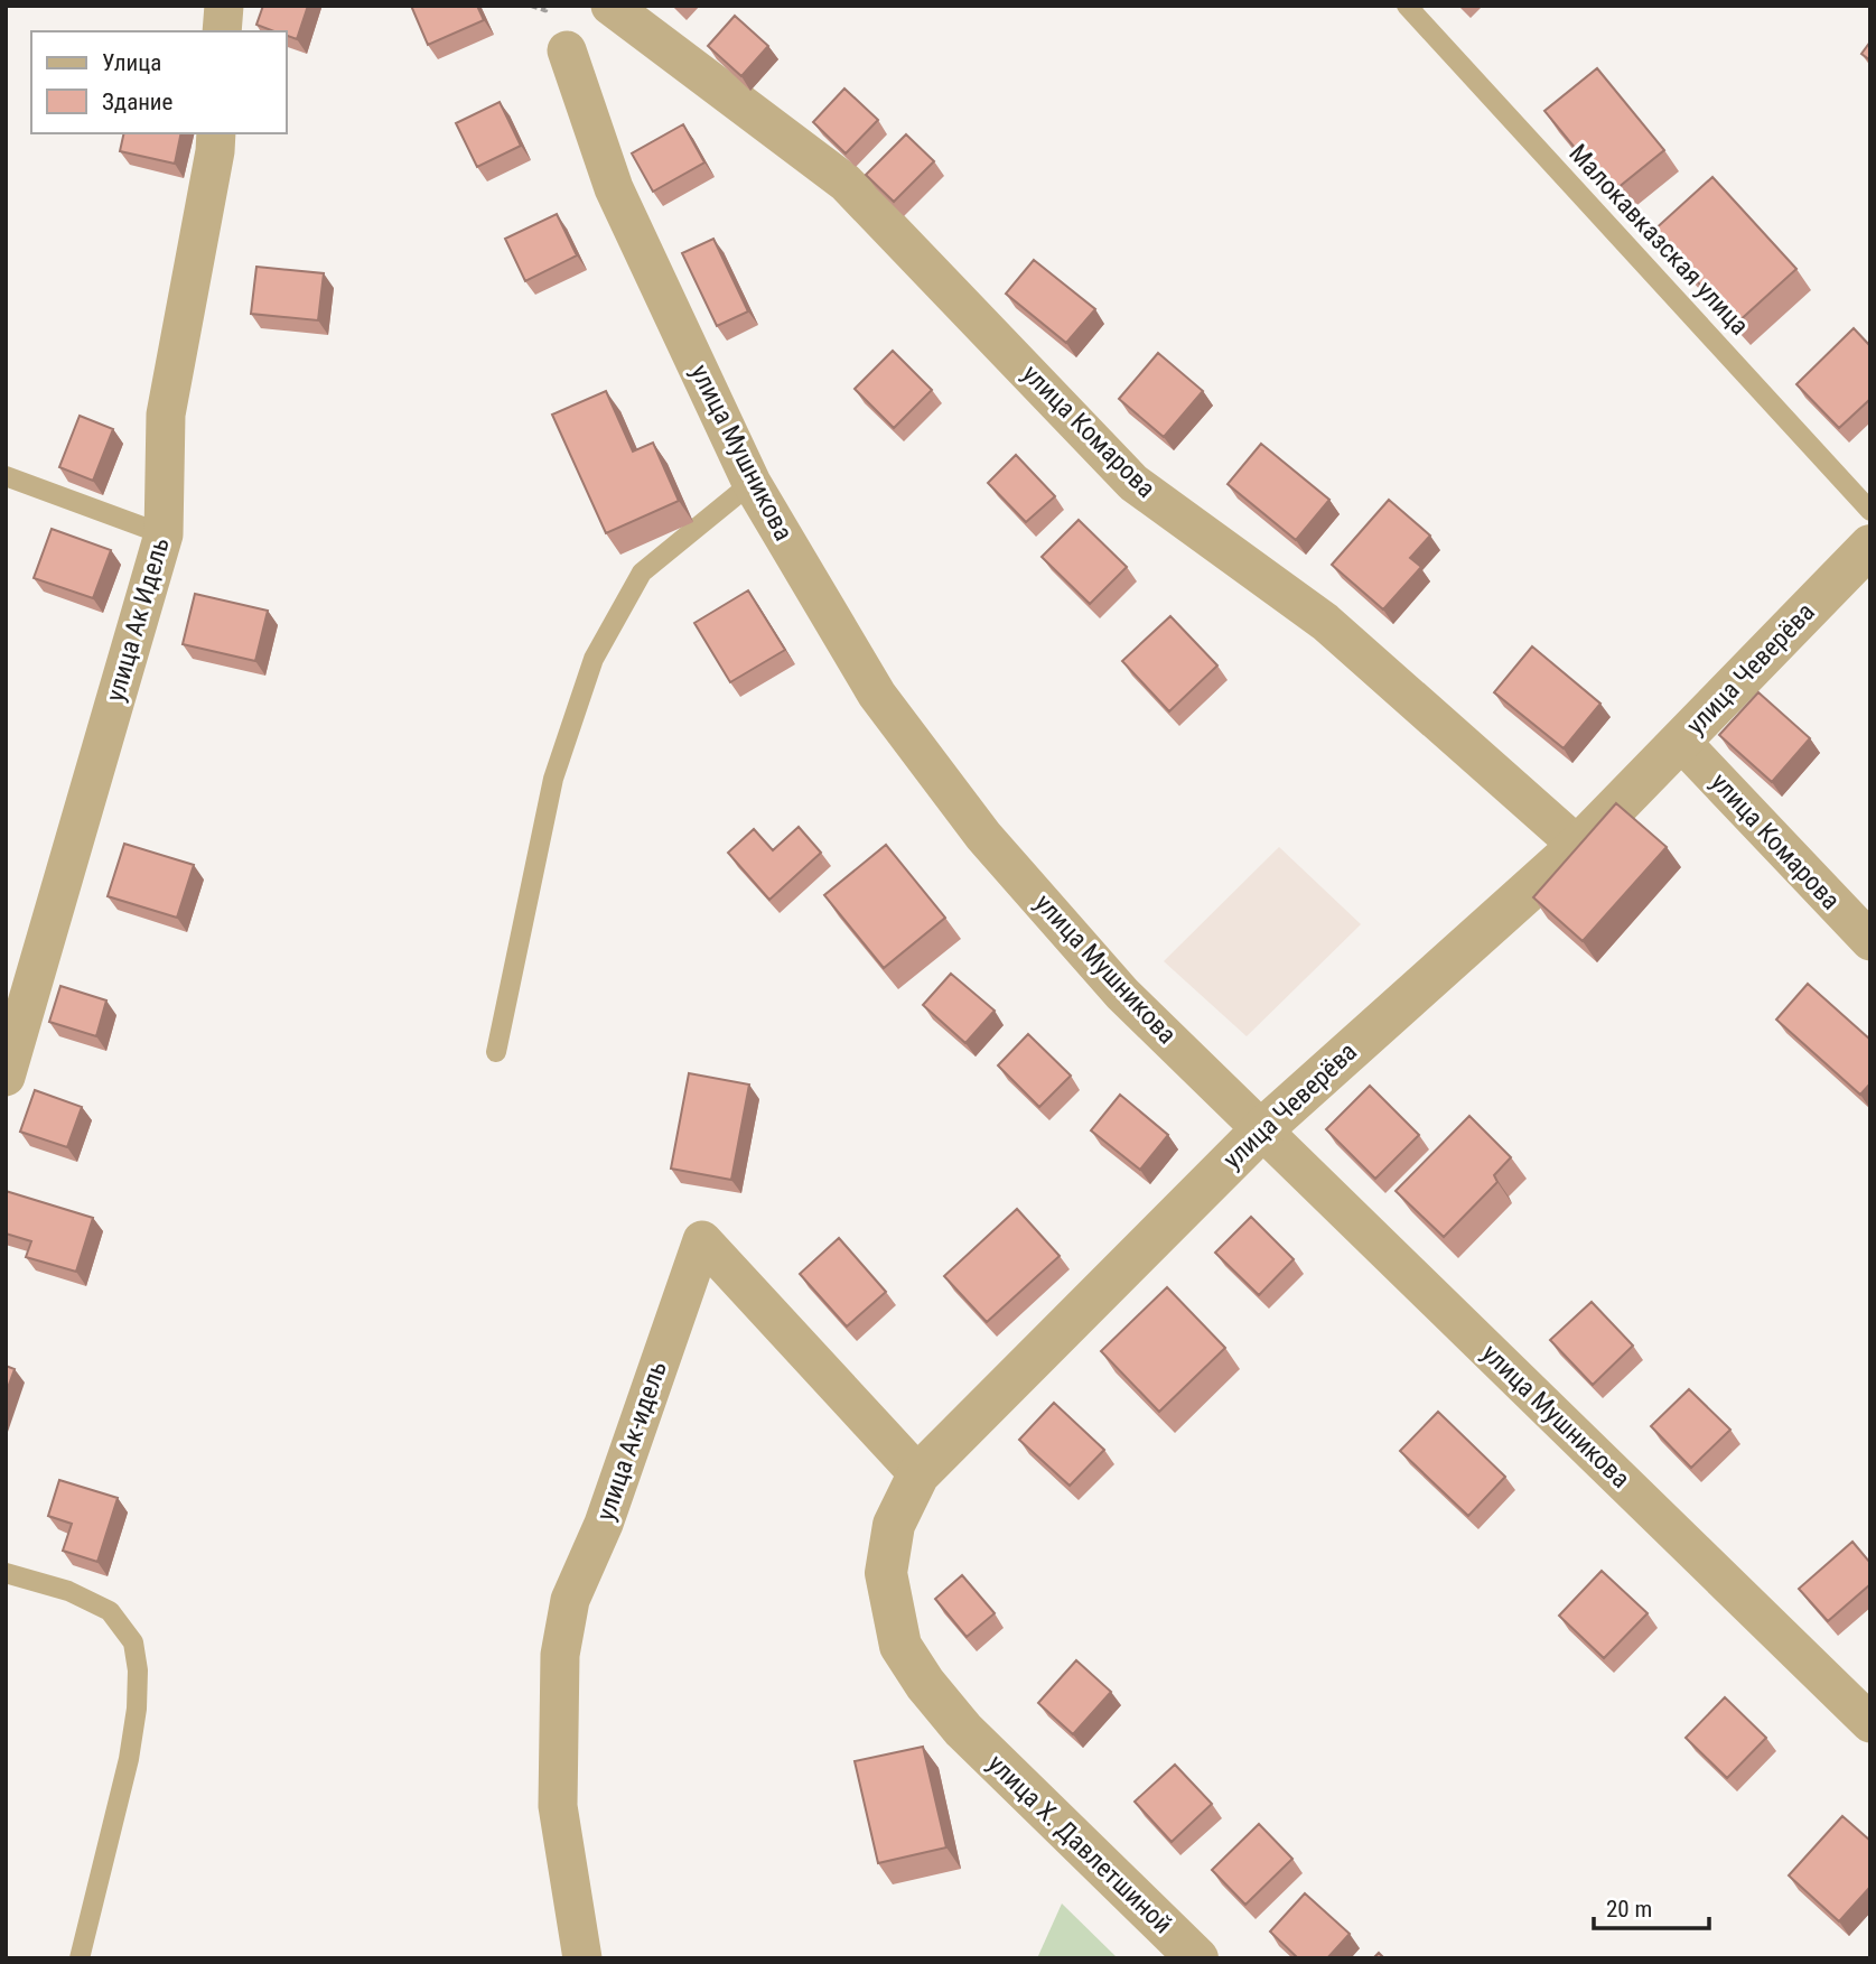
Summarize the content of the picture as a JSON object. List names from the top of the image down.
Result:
{
  "streets": {
    "street": [
      "улица Комарова",
      "улица Мушникова",
      "улица Ак Идель",
      "улица Чеверёва",
      "улица Ак-идель",
      "улица Х. Давлетшиной"
    ],
    "lane": ["Малокавказская улица"]
  },
  "crossings": [
    ["улица Комарова", "улица Чеверёва"],
    ["улица Мушникова", "улица Чеверёва"],
    ["улица Чеверёва", "улица Ак-идель"],
    ["улица Чеверёва", "улица Х. Давлетшиной"]
  ],
  "legend": ["Улица", "Здание"],
  "scale_bar": "20 m"
}
